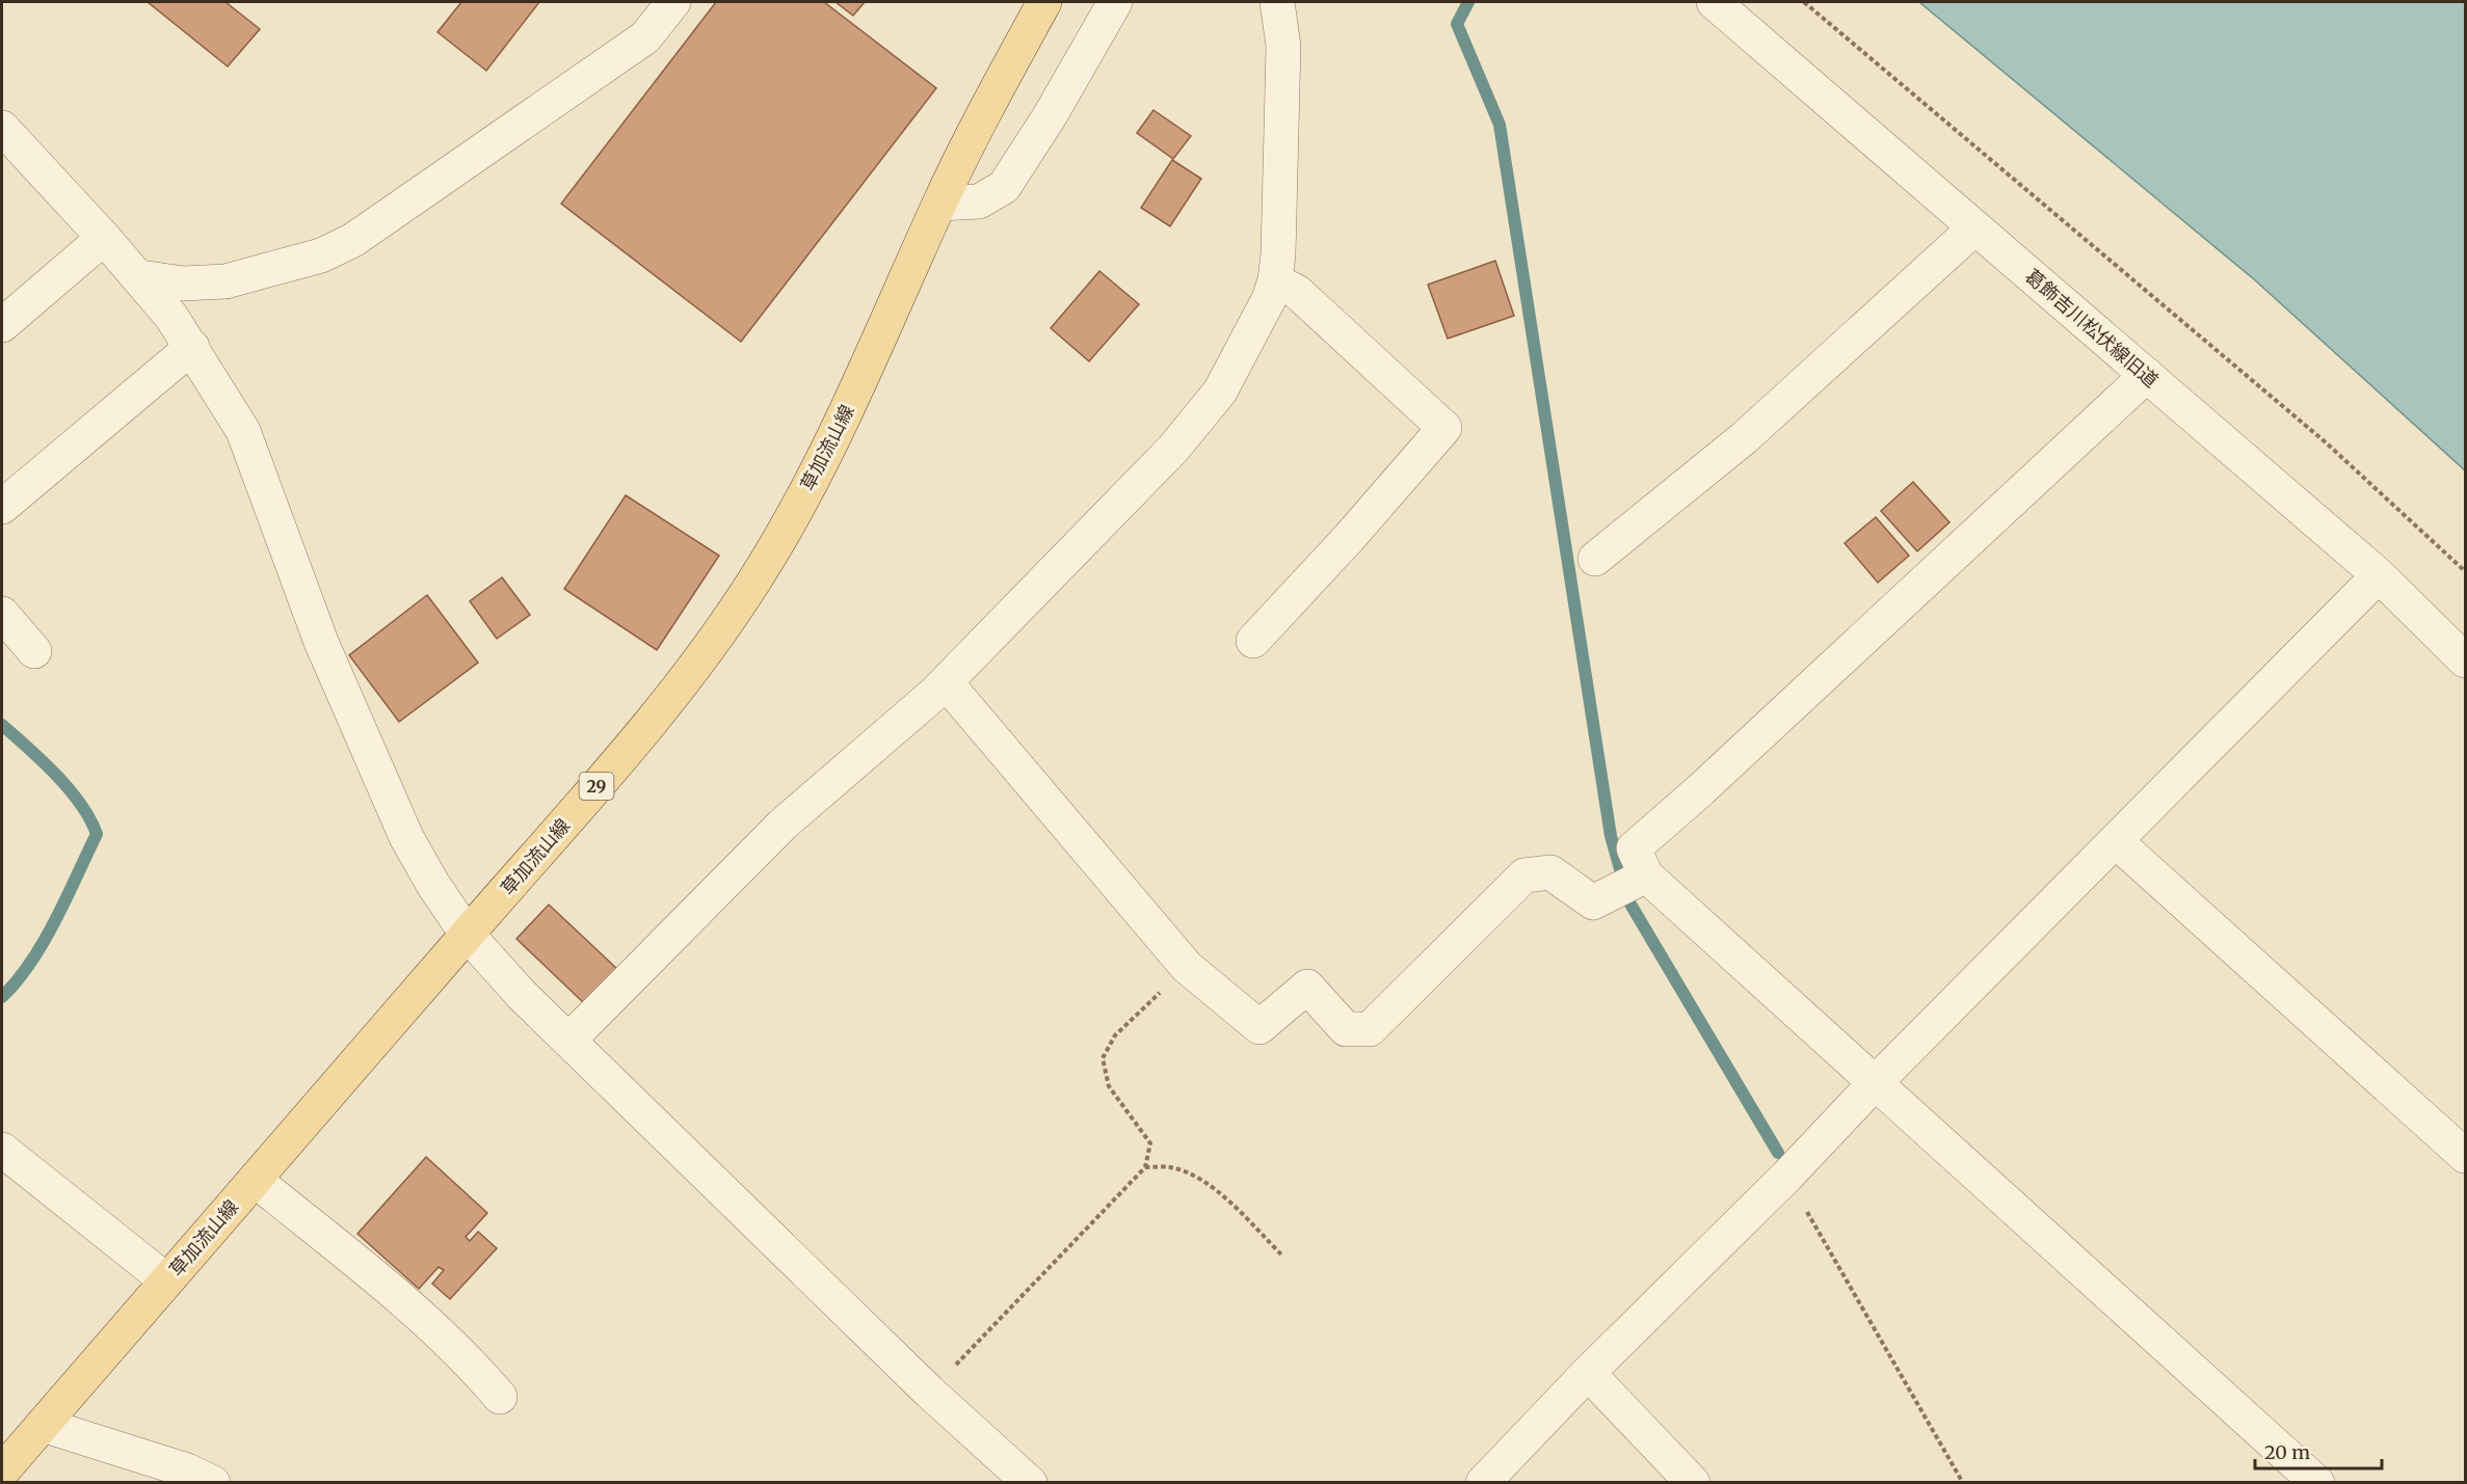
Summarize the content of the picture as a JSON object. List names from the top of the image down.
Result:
{
  "streets": {
    "main road": ["草加流山線", "29"],
    "street": ["葛飾吉川松伏線旧道"]
  },
  "scale_bar": "20 m"
}
